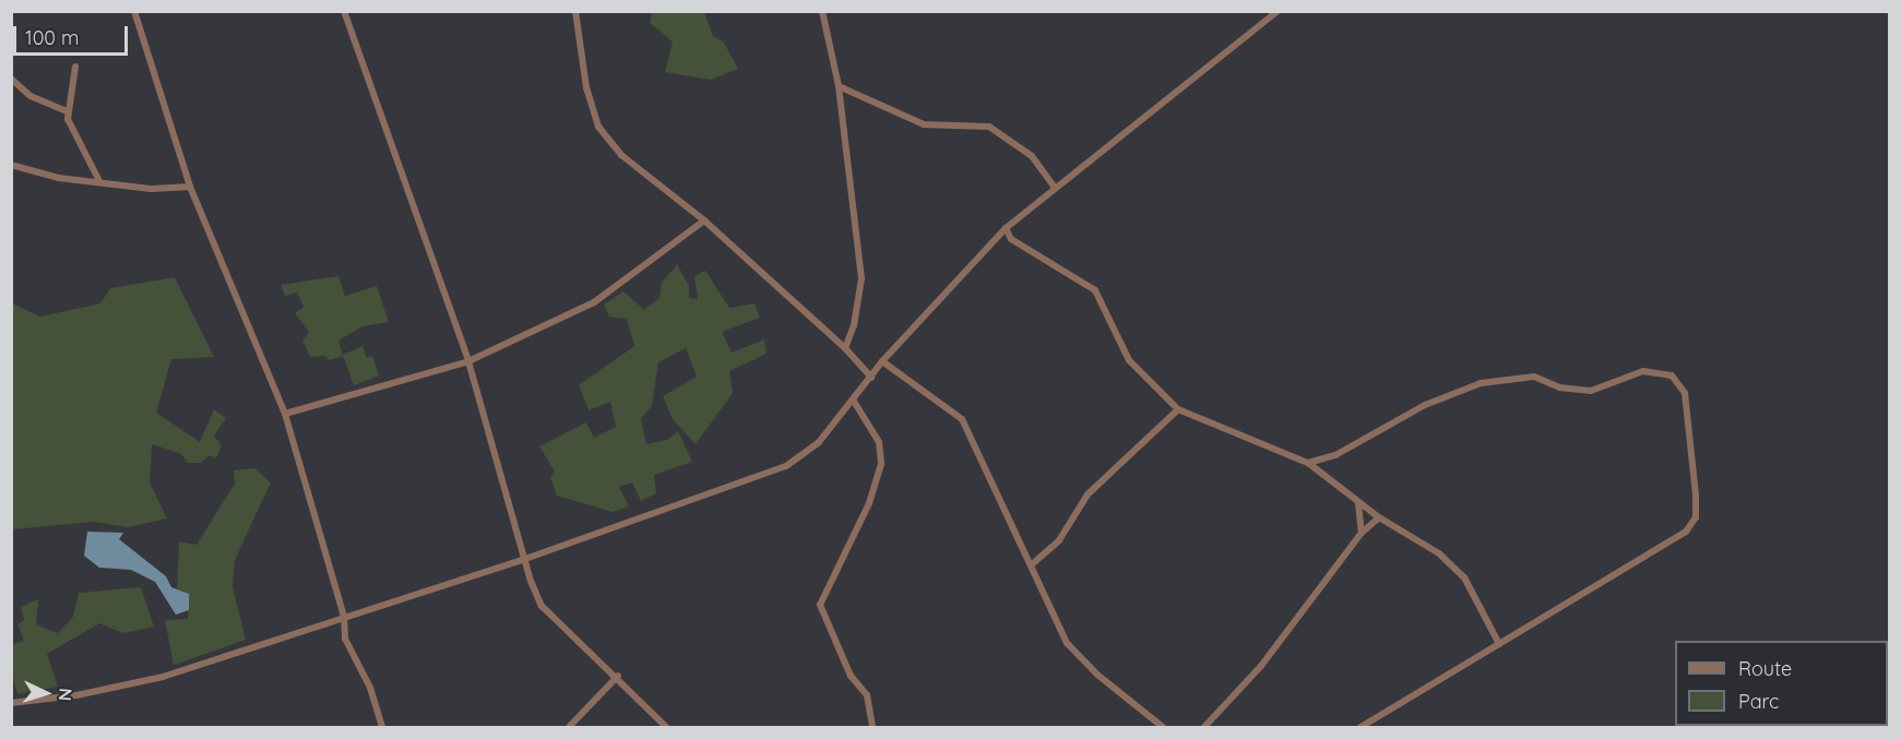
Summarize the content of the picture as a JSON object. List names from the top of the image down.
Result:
{
  "legend": ["Route", "Parc"],
  "scale_bar": "100 m",
  "north": "right"
}
